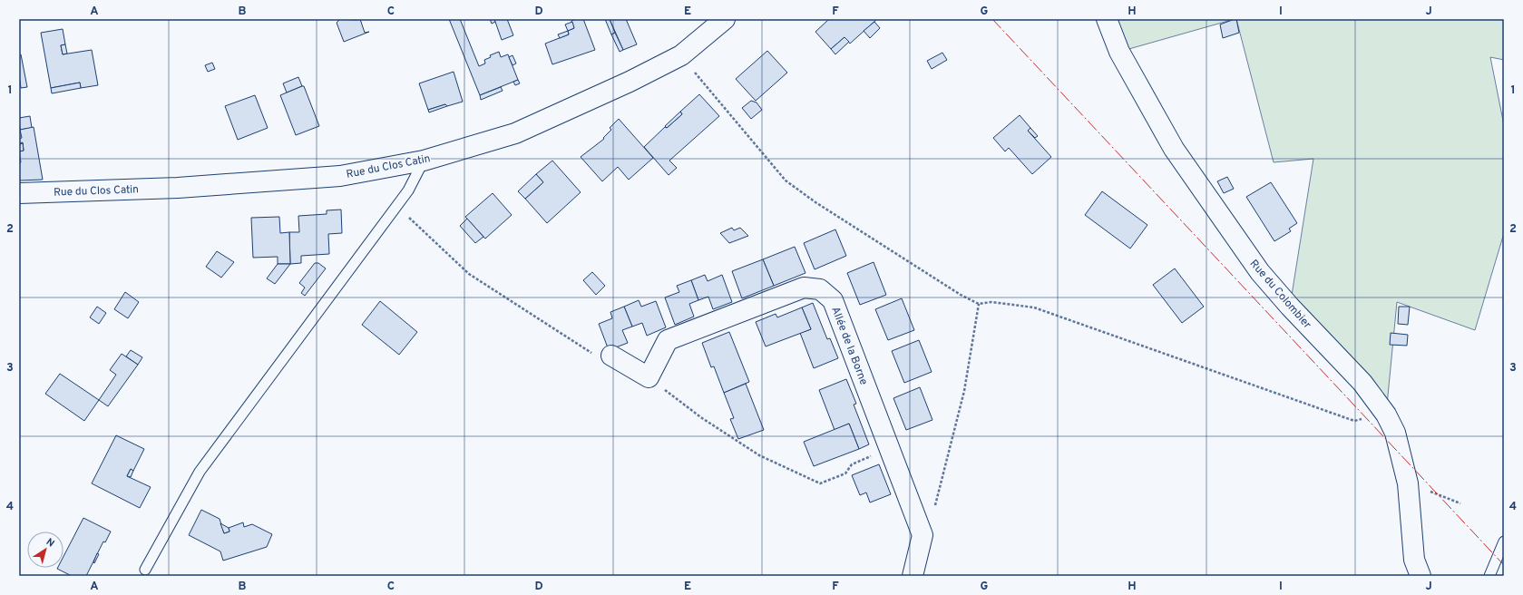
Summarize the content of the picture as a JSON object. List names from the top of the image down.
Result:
{
  "streets": {
    "street": ["Rue du Clos Catin", "Rue du Colombier", "Allée de la Borne"]
  },
  "north": "top right",
  "grid": {
    "columns": [
      "A",
      "B",
      "C",
      "D",
      "E",
      "F",
      "G",
      "H",
      "I",
      "J"
    ],
    "rows": [
      "1",
      "2",
      "3",
      "4"
    ]
  }
}
